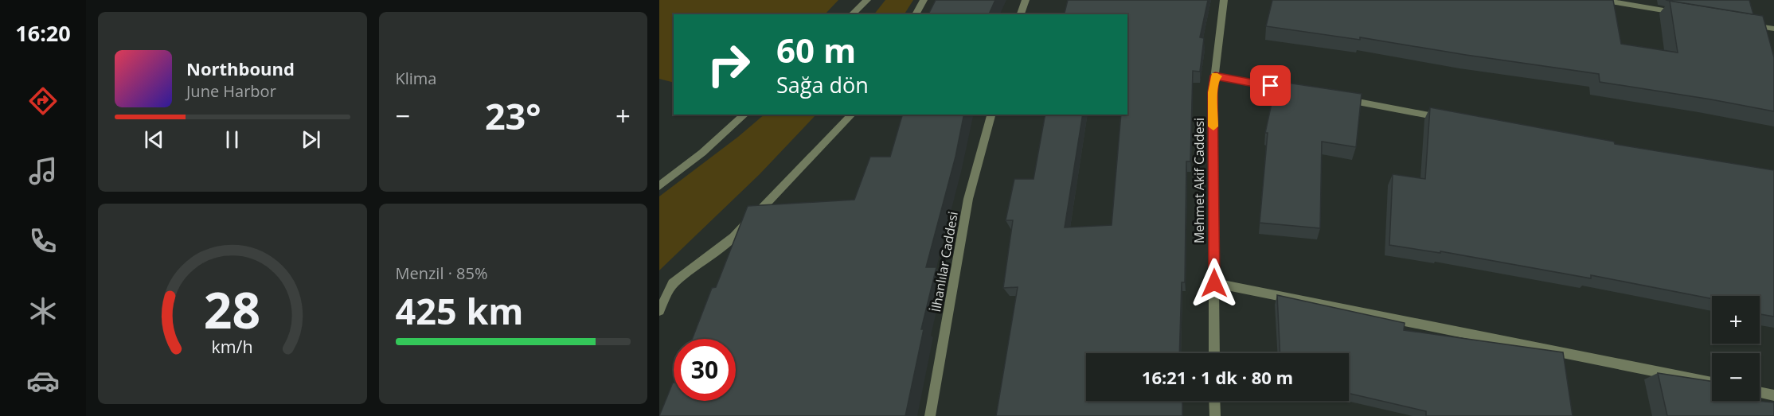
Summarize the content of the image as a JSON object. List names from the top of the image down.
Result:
{
  "streets": {
    "street": ["Mehmet Akif Caddesi", "İlhanlılar Caddesi"]
  },
  "page": {
    "tabs": "16:20",
    "tile": [
      "Klima",
      ["Menzil · 85%", "425 km"]
    ],
    "turn": ["60 m", "Sağa dön"],
    "song": ["Northbound", "June Harbor"],
    "heat": ["−", "23°", "+"],
    "map_buttons": ["+", "−"],
    "limit": "30",
    "trip": "16:21 · 1 dk · 80 m",
    "gauge": ["28", "km/h"]
  }
}
